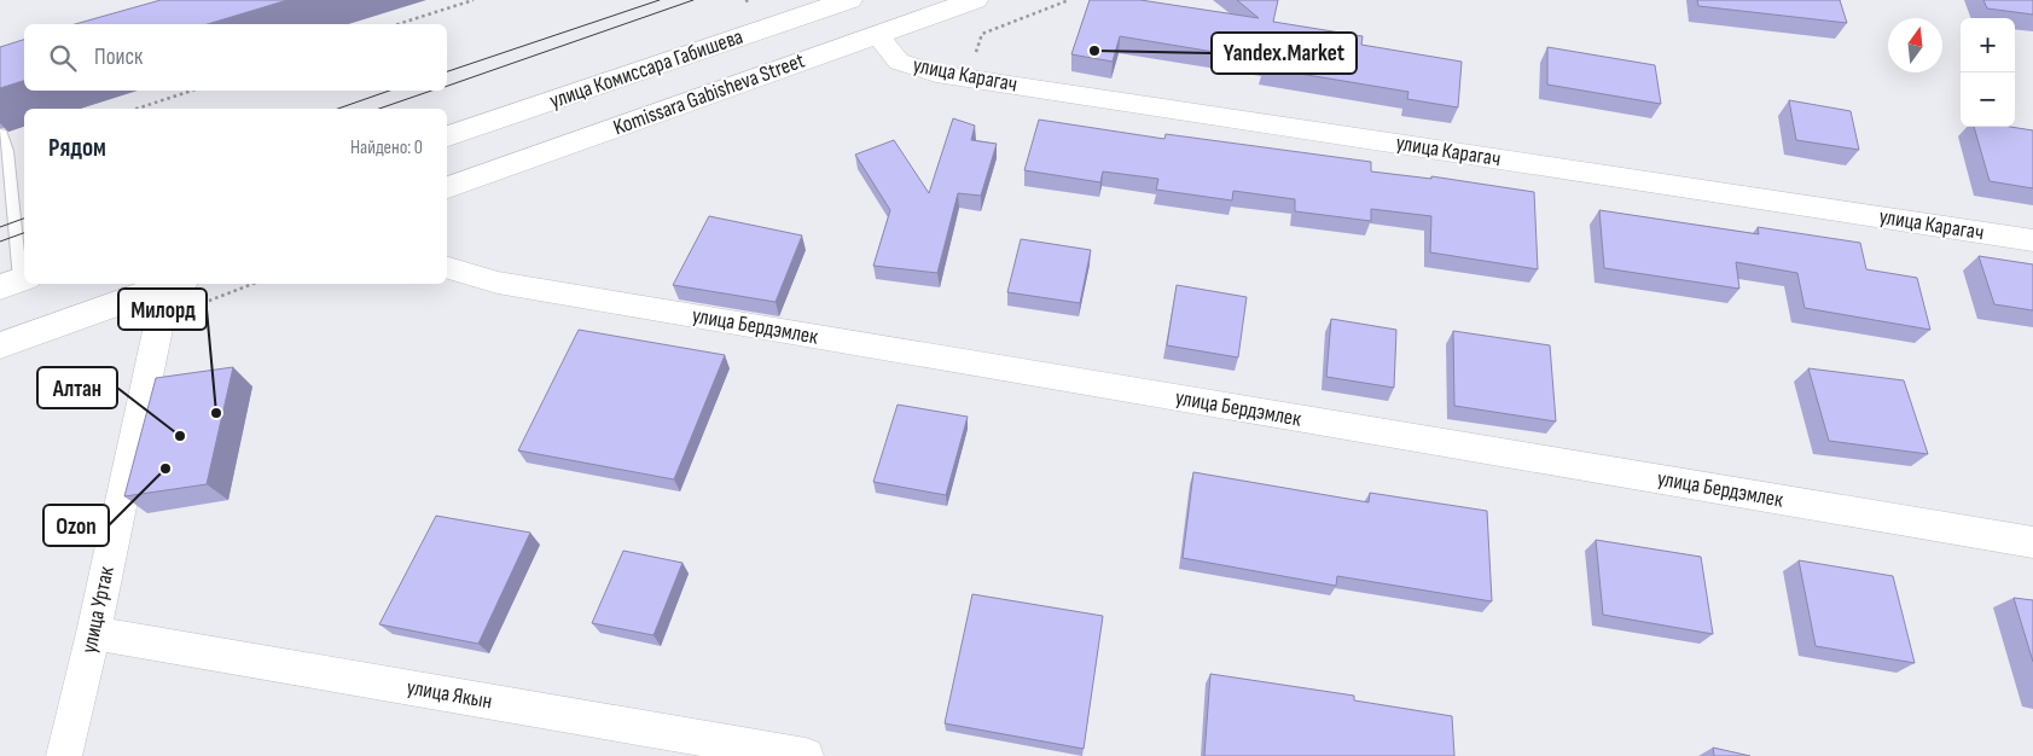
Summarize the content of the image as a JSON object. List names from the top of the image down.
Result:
{
  "streets": {
    "street": [
      "улица Комиссара Габишева",
      "улица Карагач",
      "Komissara Gabisheva Street",
      "улица Бердэмлек",
      "улица Уртак",
      "улица Якын"
    ]
  },
  "crossings": [
    ["улица Карагач", "Komissara Gabisheva Street"],
    ["улица Уртак", "улица Якын"]
  ],
  "places": [
    "Yandex.Market",
    "Милорд",
    "Алтан",
    "Ozon"
  ],
  "north": "top",
  "page": {
    "map_buttons": ["+", "−"],
    "search": "Поиск",
    "heading": ["Рядом", "Найдено: 0"]
  }
}
